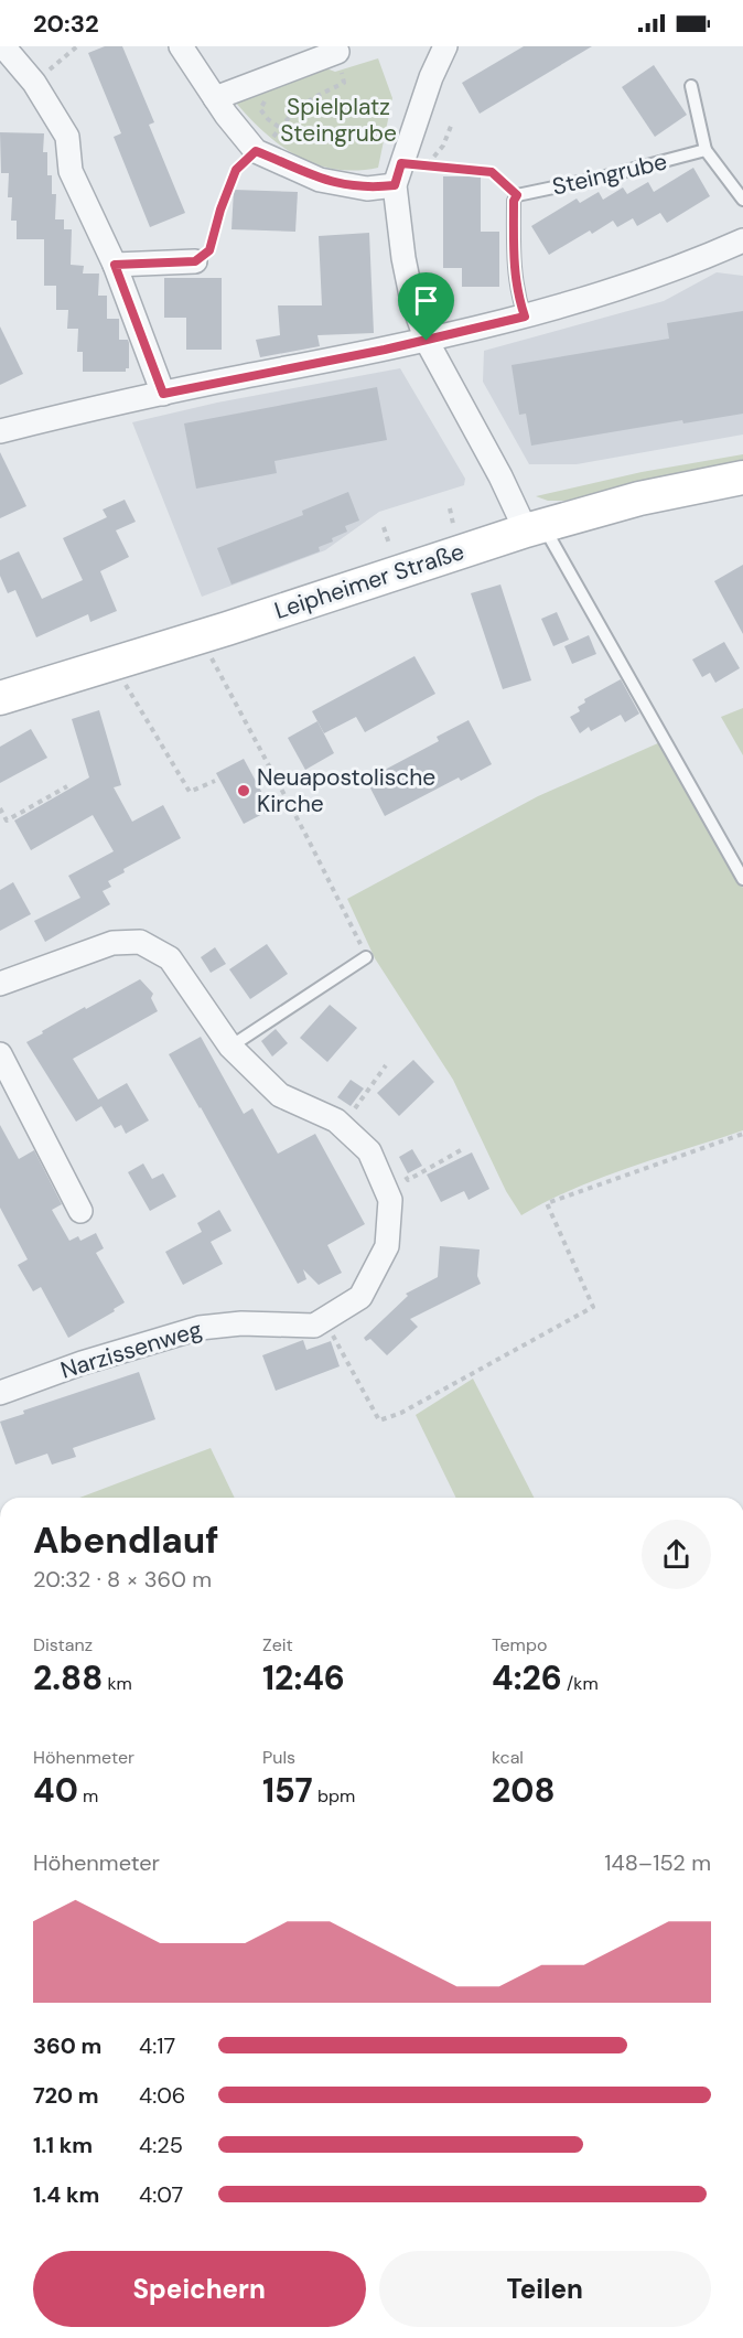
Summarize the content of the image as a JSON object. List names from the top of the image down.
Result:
{
  "streets": {
    "main road": ["Leipheimer Straße"],
    "street": ["Narzissenweg"],
    "lane": ["Steingrube"]
  },
  "parks": ["Spielplatz Steingrube"],
  "places": ["Neuapostolische Kirche"],
  "page": {
    "status": "20:32",
    "heading": ["Abendlauf", "20:32 · 8 × 360 m"],
    "stats": [
      ["Distanz", "2.88 km"],
      ["Zeit", "12:46"],
      ["Tempo", "4:26 /km"],
      ["Höhenmeter", "40 m"],
      ["Puls", "157 bpm"],
      ["kcal", "208"]
    ],
    "chart": ["Höhenmeter", "148–152 m"],
    "list": [
      {
        "name": "360 m",
        "note": "4:17"
      },
      {
        "name": "720 m",
        "note": "4:06"
      },
      {
        "name": "1.1 km",
        "note": "4:25"
      },
      {
        "name": "1.4 km",
        "note": "4:07"
      }
    ],
    "buttons": ["Speichern", "Teilen"]
  }
}
